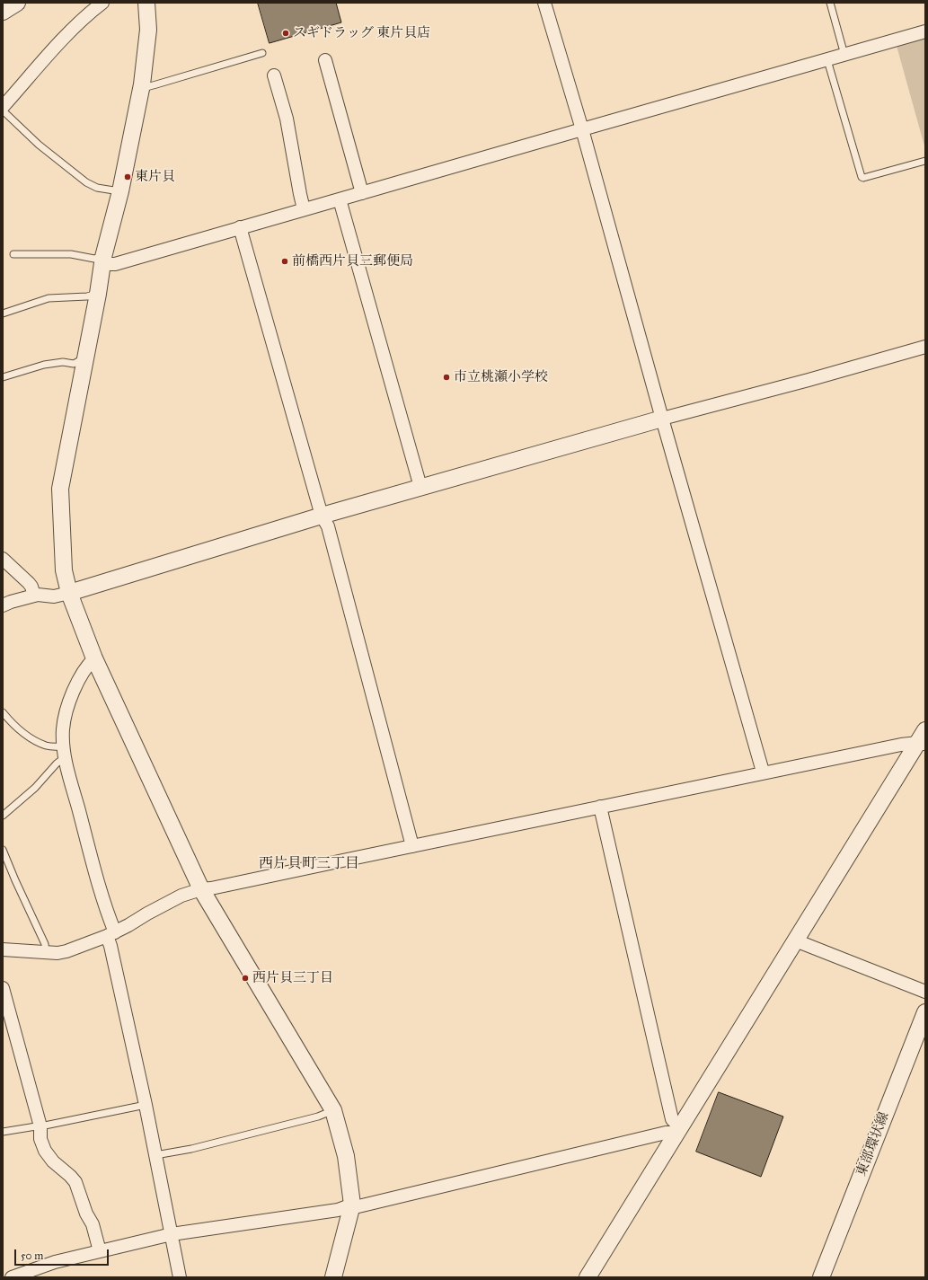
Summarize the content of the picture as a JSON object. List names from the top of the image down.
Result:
{
  "streets": {
    "street": ["東部環状線"]
  },
  "districts": ["西片貝町三丁目"],
  "places": [
    "スギドラッグ 東片貝店",
    "東片貝",
    "前橋西片貝三郵便局",
    "市立桃瀬小学校",
    "西片貝三丁目"
  ],
  "scale_bar": "50 m"
}
